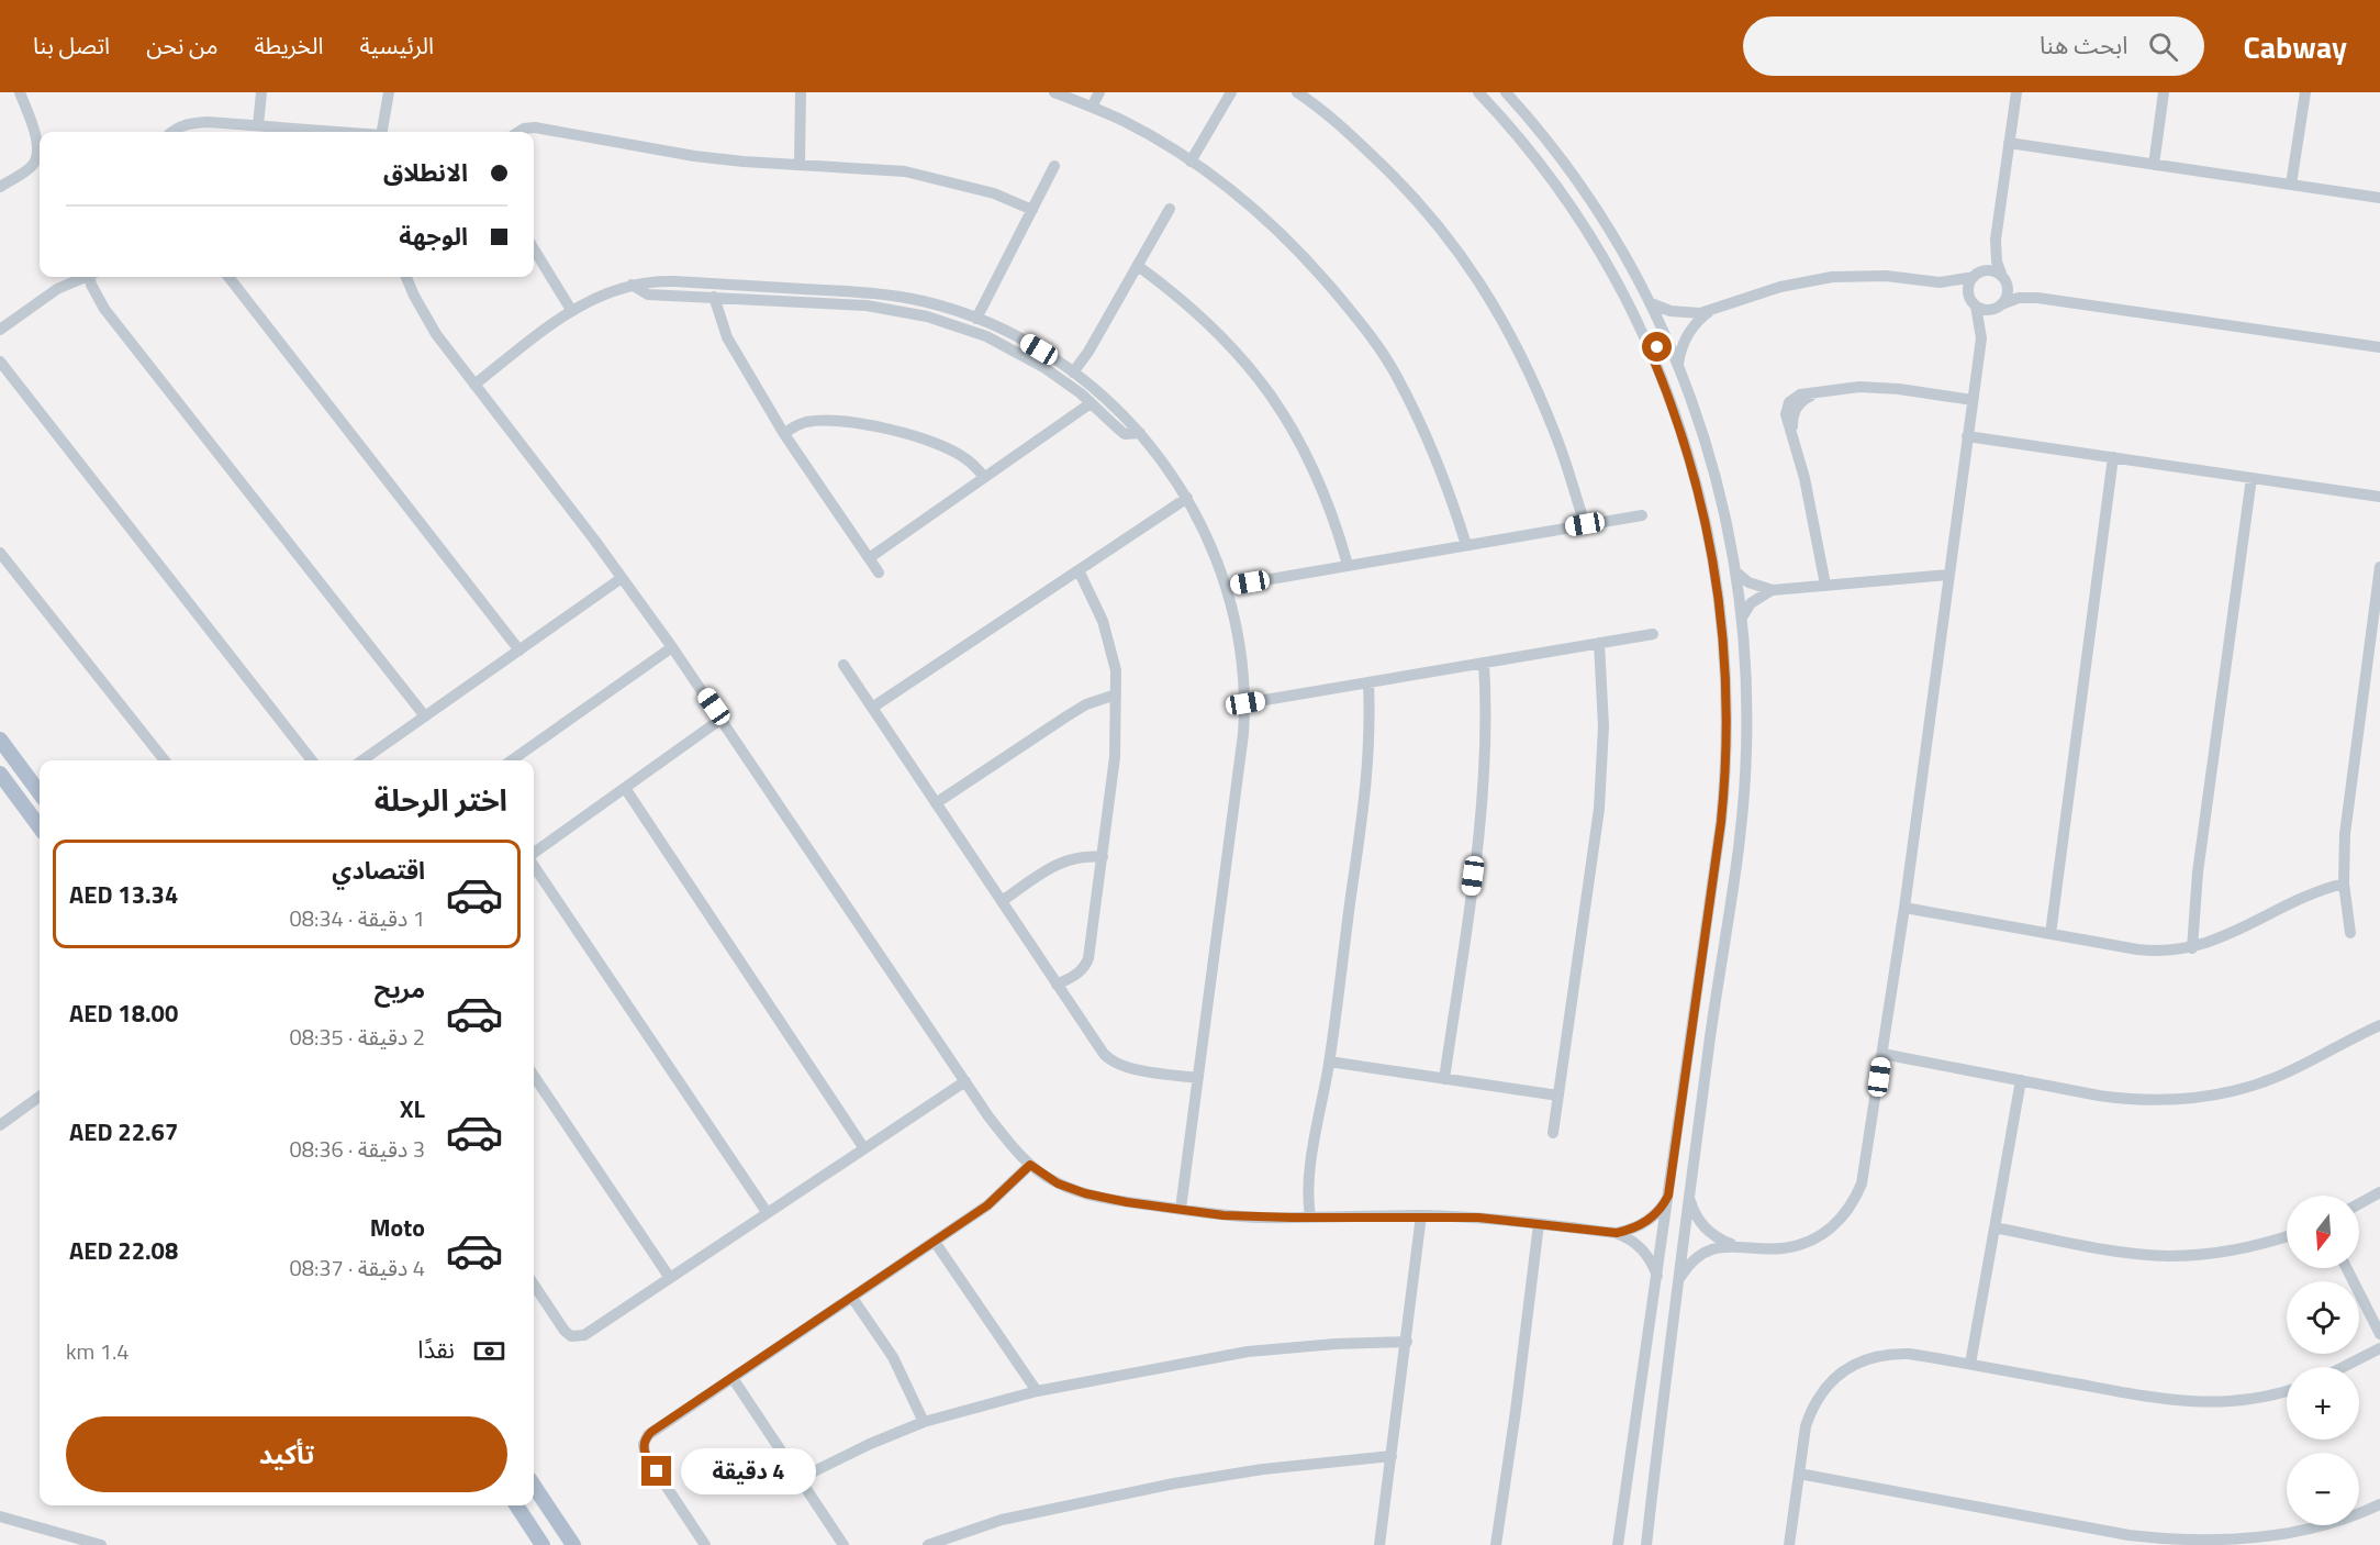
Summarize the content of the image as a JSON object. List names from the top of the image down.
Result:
{
  "north": "bottom",
  "page": {
    "header": "Cabway",
    "search": "ابحث هنا",
    "nav": [
      "الرئيسية",
      "الخريطة",
      "من نحن",
      "اتصل بنا"
    ],
    "banner": ["الانطلاق", "الوجهة"],
    "heading": "اختر الرحلة",
    "list": [
      {
        "name": "اقتصادي",
        "note": "1 دقيقة · 08:34",
        "value": "AED 13.34"
      },
      {
        "name": "مريح",
        "note": "2 دقيقة · 08:35",
        "value": "AED 18.00"
      },
      {
        "name": "XL",
        "note": "3 دقيقة · 08:36",
        "value": "AED 22.67"
      },
      {
        "name": "Moto",
        "note": "4 دقيقة · 08:37",
        "value": "AED 22.08"
      }
    ],
    "map_buttons": ["+", "−"],
    "pay": ["نقدًا", "1.4 km"],
    "buttons": "تأكيد",
    "bubble": "4 دقيقة"
  }
}
